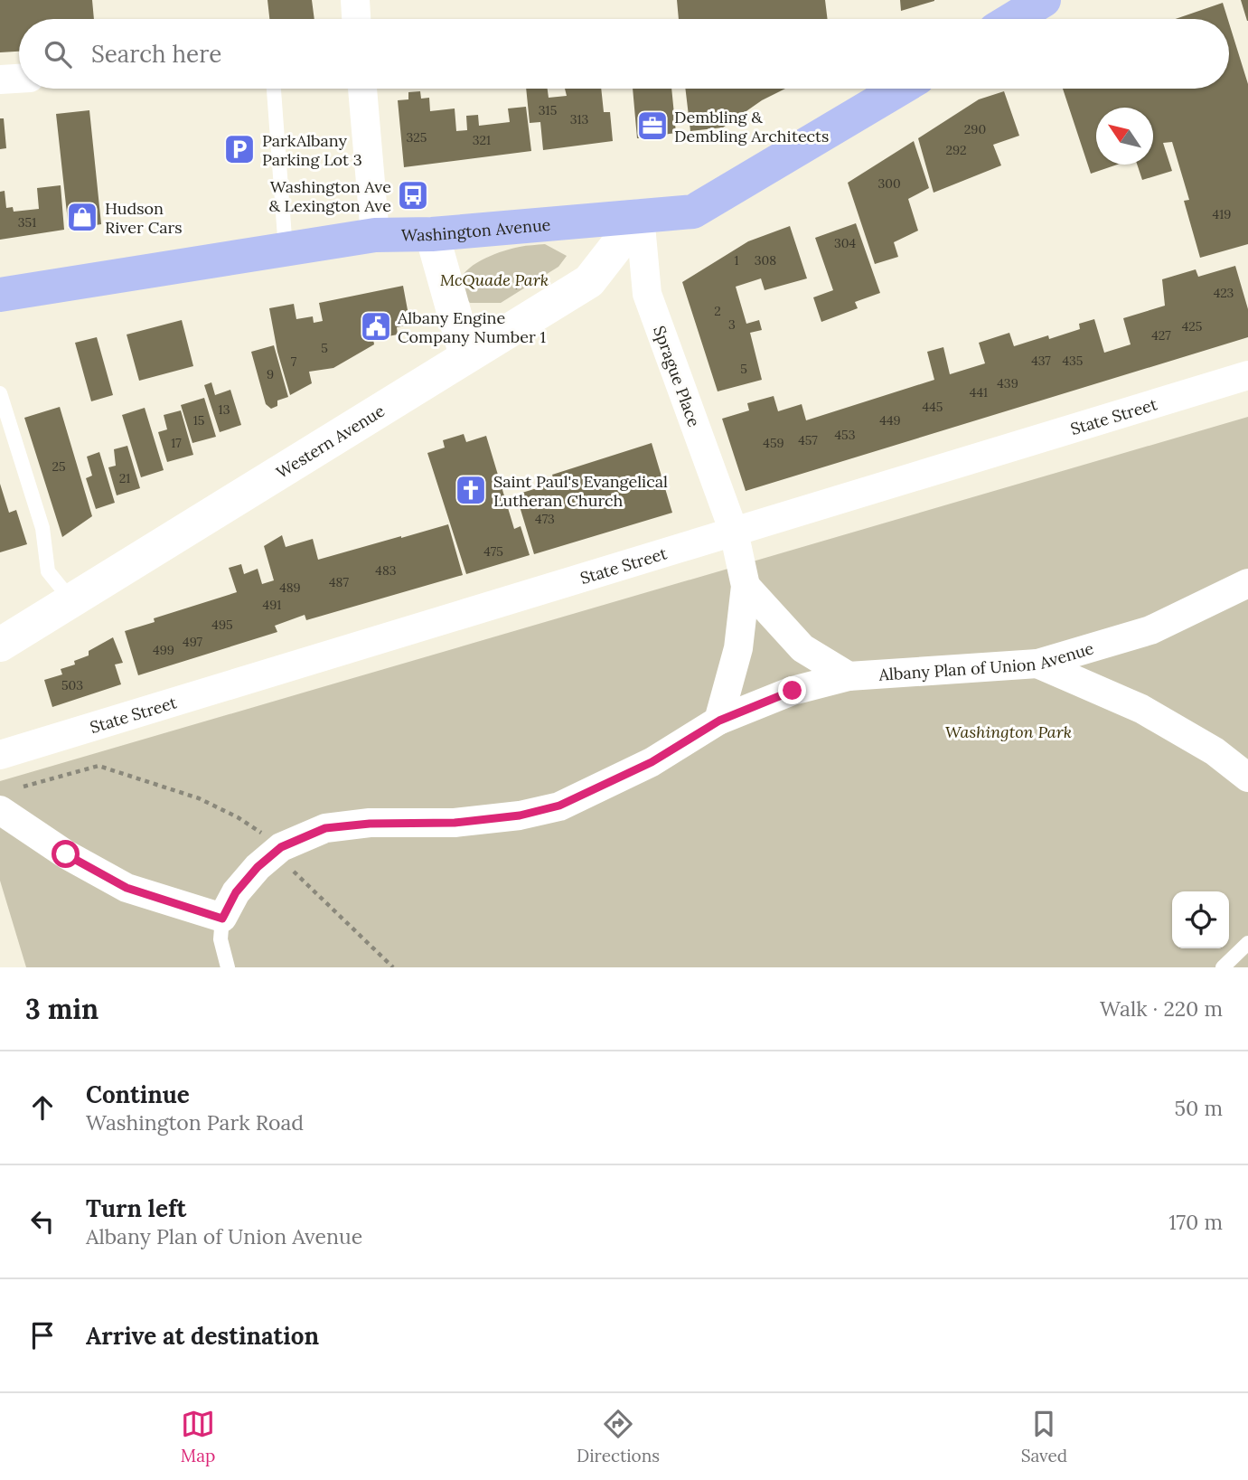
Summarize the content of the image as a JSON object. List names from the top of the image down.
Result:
{
  "streets": {
    "main road": ["Washington Avenue"],
    "street": [
      "Sprague Place",
      "State Street",
      "Western Avenue",
      "Albany Plan of Union Avenue"
    ]
  },
  "crossings": [
    ["Washington Avenue", "Sprague Place"],
    ["Washington Avenue", "Western Avenue"],
    ["Sprague Place", "State Street"],
    ["Sprague Place", "Western Avenue"]
  ],
  "parks": ["McQuade Park", "Washington Park"],
  "places": {
    "office": ["Dembling & Dembling Architects"],
    "parking": ["ParkAlbany Parking Lot 3"],
    "bus stop": ["Washington Ave & Lexington Ave"],
    "shop": ["Hudson River Cars"],
    "public building": ["Albany Engine Company Number 1"],
    "church": ["Saint Paul's Evangelical Lutheran Church"]
  },
  "house_numbers": [
    "315",
    "313",
    "290",
    "325",
    "321",
    "292",
    "300",
    "419",
    "351",
    "304",
    "1",
    "308",
    "423",
    "2",
    "3",
    "425",
    "427",
    "5",
    "437",
    "435",
    "7",
    "5",
    "9",
    "439",
    "441",
    "445",
    "13",
    "15",
    "449",
    "453",
    "457",
    "17",
    "459",
    "25",
    "21",
    "473",
    "475",
    "483",
    "487",
    "489",
    "491",
    "495",
    "497",
    "499",
    "503"
  ],
  "north": "top left",
  "page": {
    "search": "Search here",
    "heading": ["3 min", "Walk · 220 m"],
    "list": [
      ["Continue", "Washington Park Road", "50 m"],
      ["Turn left", "Albany Plan of Union Avenue", "170 m"],
      "Arrive at destination"
    ],
    "nav": ["Map", "Directions", "Saved"]
  }
}
